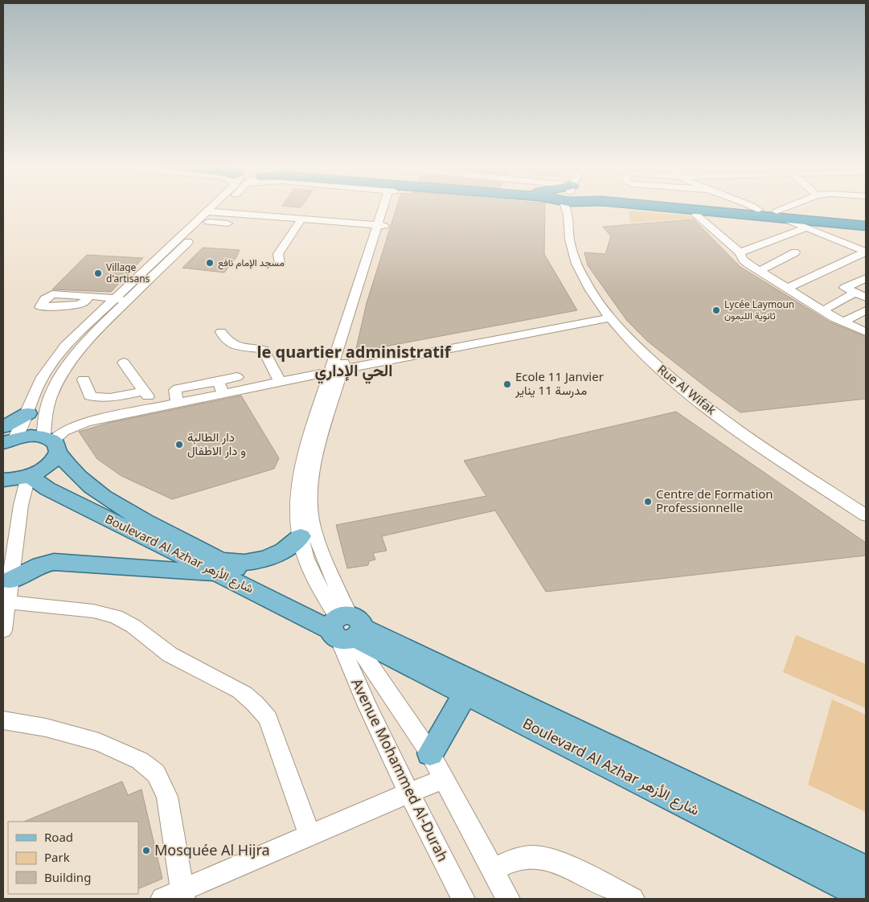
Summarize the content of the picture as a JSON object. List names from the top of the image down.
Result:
{
  "streets": {
    "main road": ["Boulevard Al Azhar شارع الأزهر"],
    "street": ["Rue Al Wifak", "Avenue Mohammed Al-Durah"]
  },
  "crossings": [
    ["Boulevard Al Azhar شارع الأزهر", "Avenue Mohammed Al-Durah"]
  ],
  "districts": ["le quartier administratif الحي الإداري"],
  "places": [
    "مسجد الإمام نافع",
    "Village d'artisans",
    "Lycée Laymoun ثانوية الليمون",
    "Ecole 11 Janvier مدرسة 11 يناير",
    "دار الطالبة و دار الاطفال",
    "Centre de Formation Professionnelle",
    "Mosquée Al Hijra"
  ],
  "legend": ["Road", "Park", "Building"]
}
